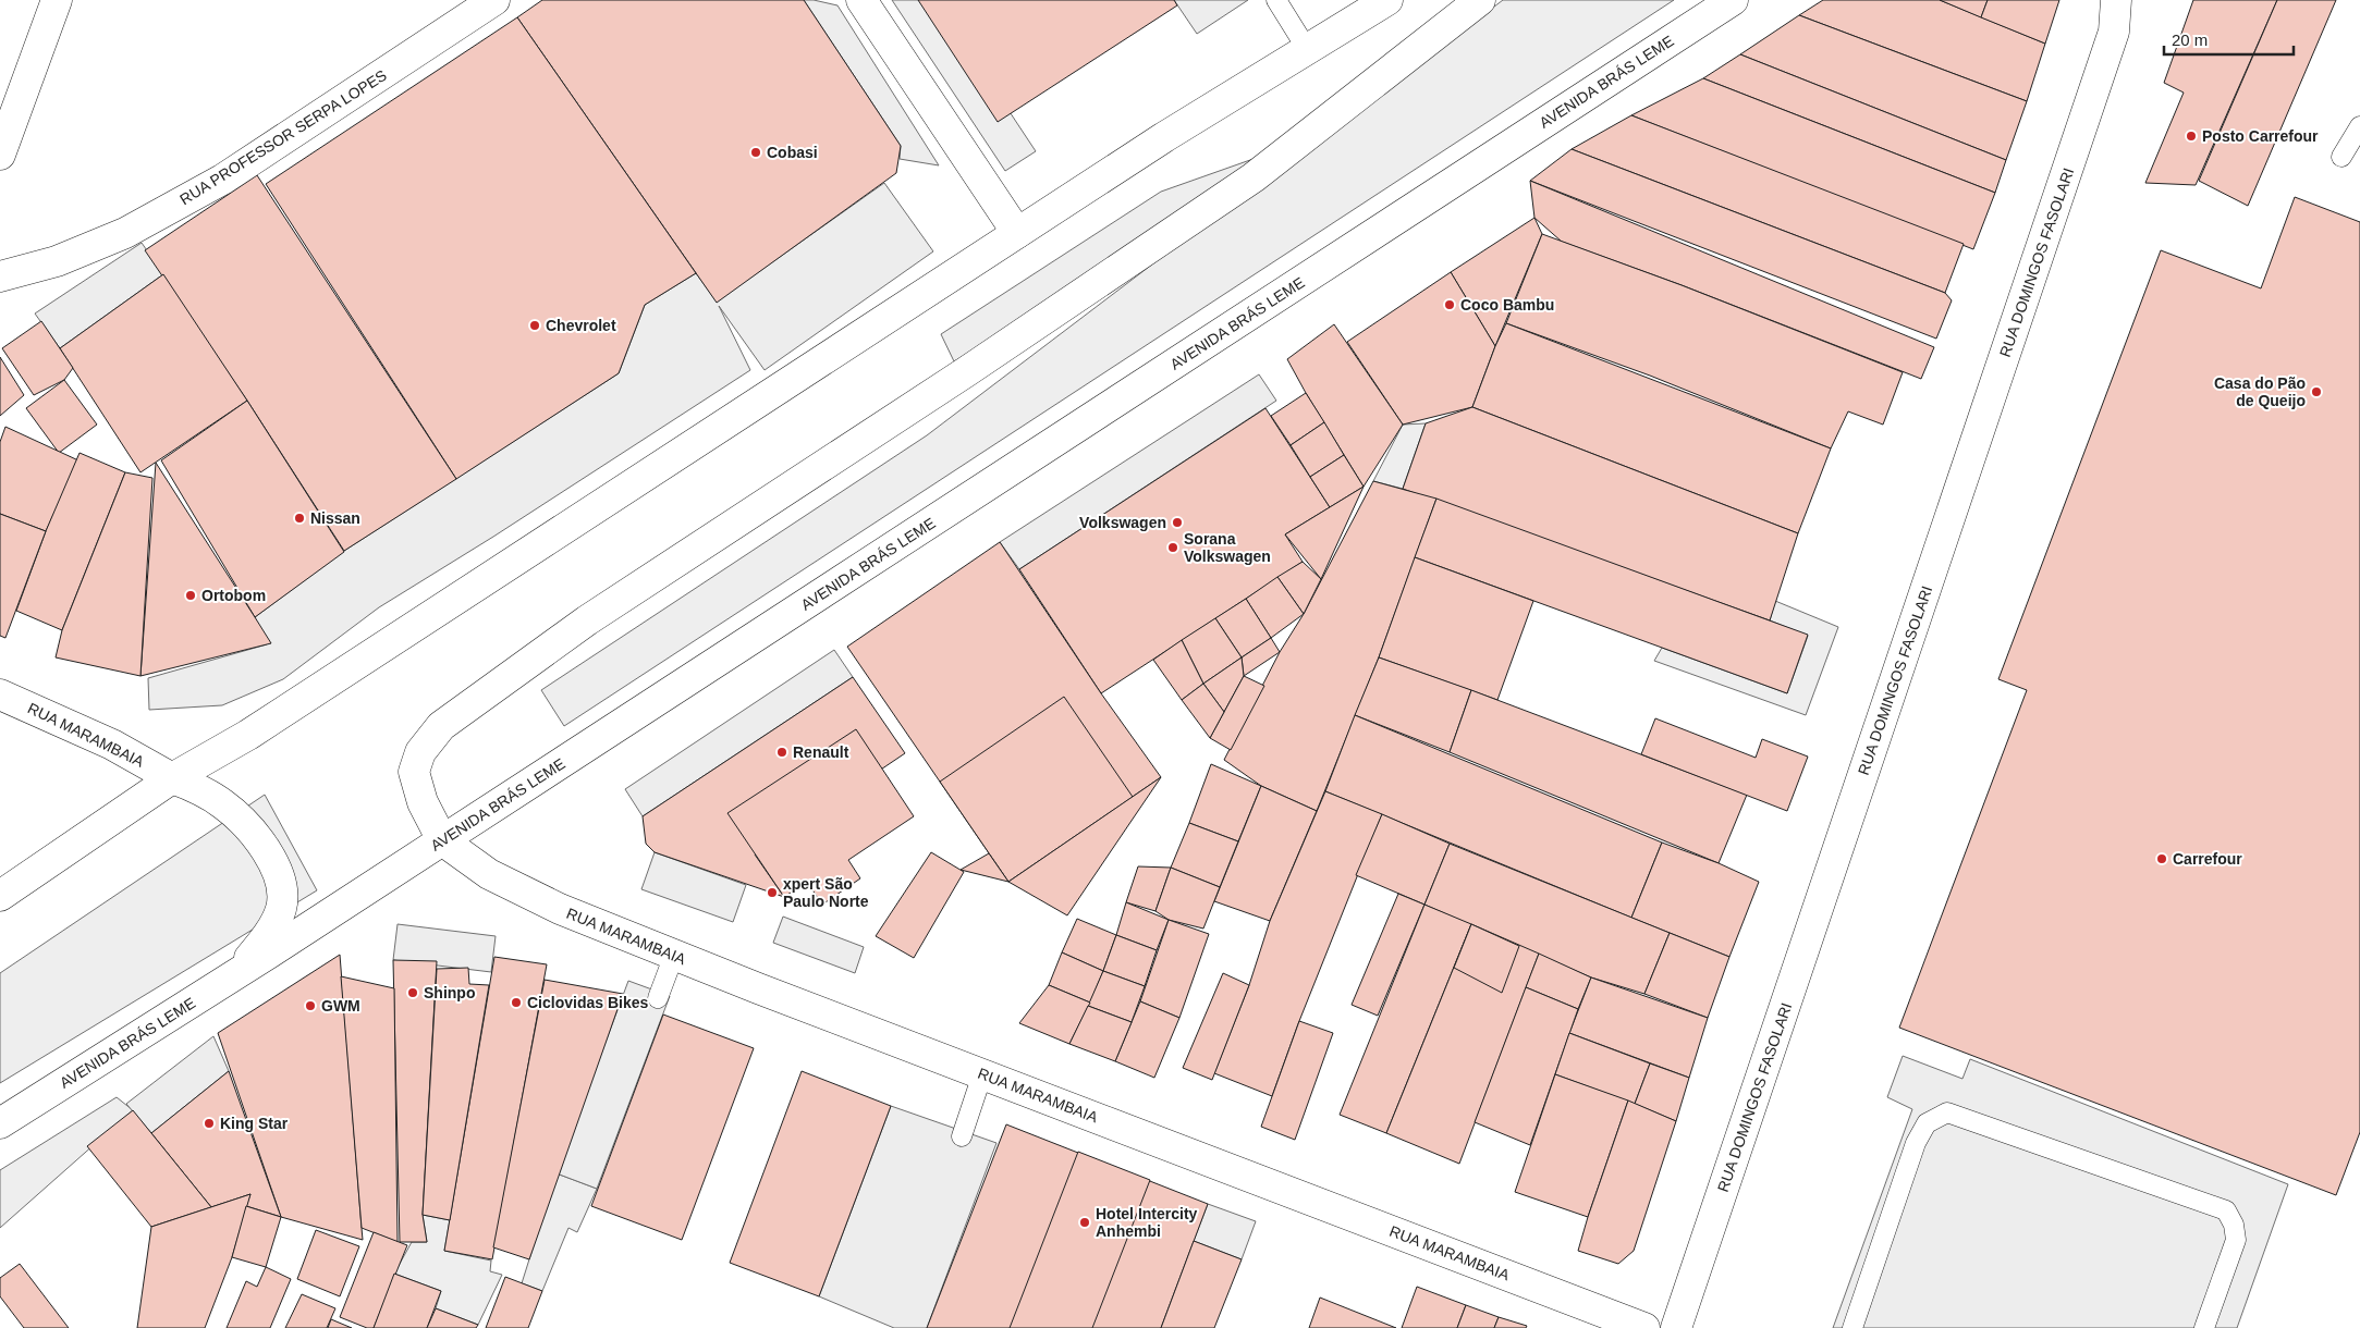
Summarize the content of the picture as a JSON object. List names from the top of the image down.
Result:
{
  "streets": {
    "main road": [
      "AVENIDA BRÁS LEME",
      "RUA PROFESSOR SERPA LOPES",
      "RUA DOMINGOS FASOLARI",
      "RUA MARAMBAIA"
    ]
  },
  "crossings": [
    ["AVENIDA BRÁS LEME", "RUA MARAMBAIA"]
  ],
  "places": [
    "Posto Carrefour",
    "Cobasi",
    "Coco Bambu",
    "Chevrolet",
    "Casa do Pão de Queijo",
    "Nissan",
    "Volkswagen",
    "Sorana Volkswagen",
    "Ortobom",
    "Renault",
    "Carrefour",
    "xpert São Paulo Norte",
    "Shinpo",
    "Ciclovidas Bikes",
    "GWM",
    "King Star",
    "Hotel Intercity Anhembi"
  ],
  "scale_bar": "20 m"
}
